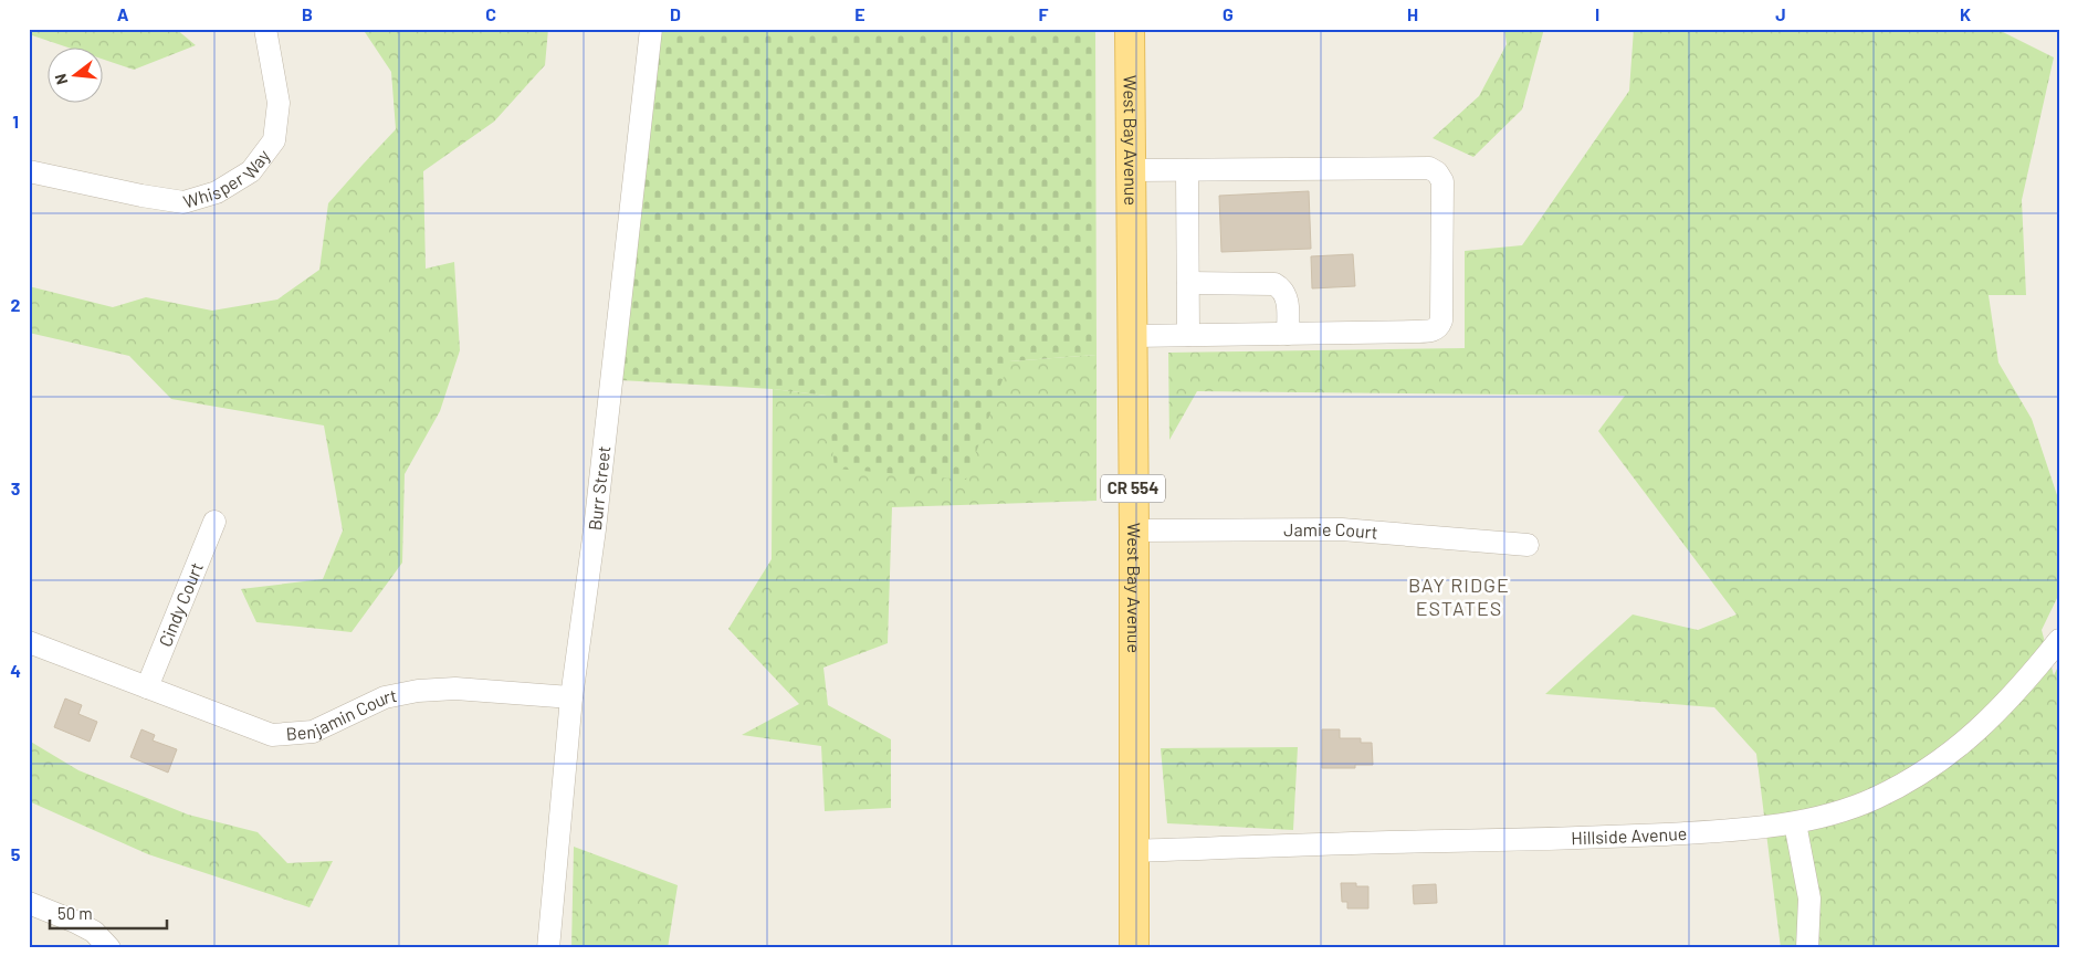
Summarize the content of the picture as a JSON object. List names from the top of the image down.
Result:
{
  "streets": {
    "main road": ["West Bay Avenue", "CR 554"],
    "street": [
      "Whisper Way",
      "Burr Street",
      "Jamie Court",
      "Cindy Court",
      "Benjamin Court",
      "Hillside Avenue"
    ]
  },
  "crossings": [
    ["West Bay Avenue", "Jamie Court"],
    ["West Bay Avenue", "Hillside Avenue"],
    ["Burr Street", "Benjamin Court"],
    ["Cindy Court", "Benjamin Court"]
  ],
  "districts": ["BAY RIDGE ESTATES"],
  "scale_bar": "50 m",
  "north": "left",
  "grid": {
    "columns": [
      "A",
      "B",
      "C",
      "D",
      "E",
      "F",
      "G",
      "H",
      "I",
      "J",
      "K"
    ],
    "rows": [
      "1",
      "2",
      "3",
      "4",
      "5"
    ]
  }
}
